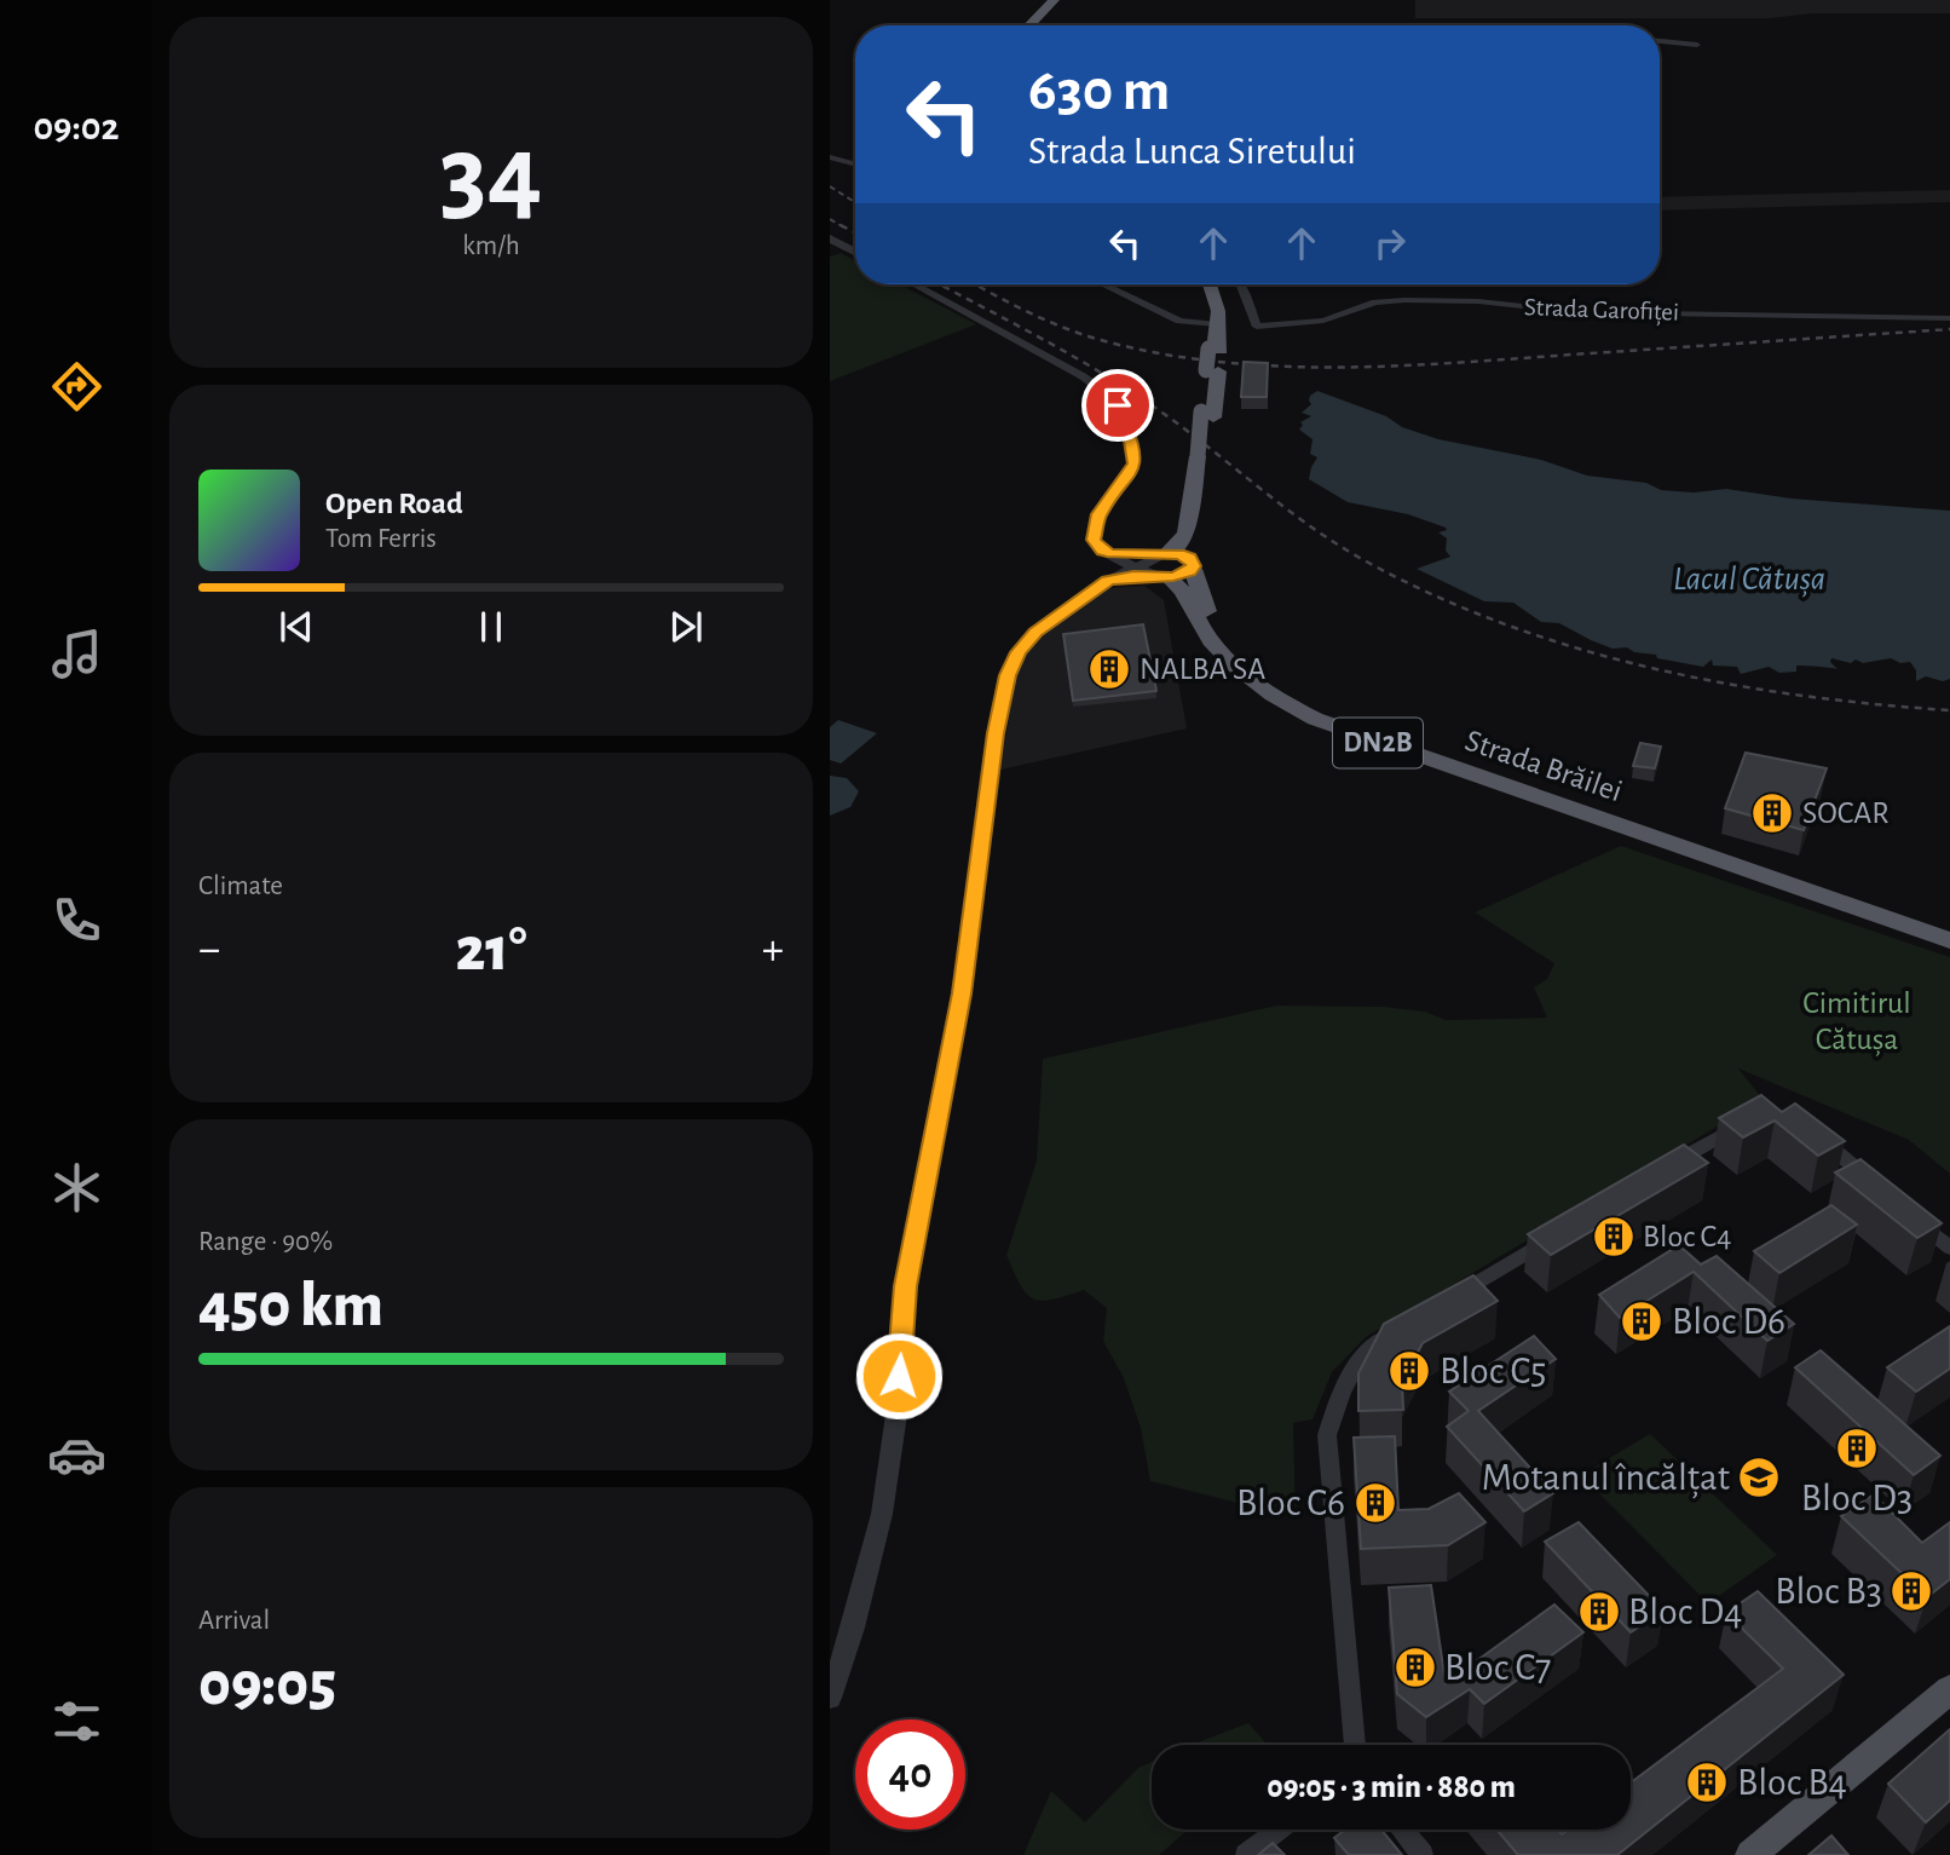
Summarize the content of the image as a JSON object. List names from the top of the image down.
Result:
{
  "streets": {
    "highway": ["DN2B", "Strada Brăilei"],
    "street": ["Strada Garofiței"]
  },
  "water": ["Lacul Cătușa"],
  "parks": ["Cimitirul Cătușa"],
  "places": {
    "building": [
      "NALBA SA",
      "SOCAR",
      "Bloc C4",
      "Bloc D6",
      "Bloc C5",
      "Bloc D3",
      "Bloc C6",
      "Bloc B3",
      "Bloc D4",
      "Bloc C7",
      "Bloc B4"
    ],
    "school or university": ["Motanul încălțat"]
  },
  "page": {
    "tabs": "09:02",
    "tile": [
      ["34", "km/h"],
      "Climate",
      ["Range · 90%", "450 km"],
      ["Arrival", "09:05"]
    ],
    "turn": ["630 m", "Strada Lunca Siretului"],
    "song": ["Open Road", "Tom Ferris"],
    "heat": ["−", "21°", "+"],
    "limit": "40",
    "trip": "09:05 · 3 min · 880 m"
  }
}
